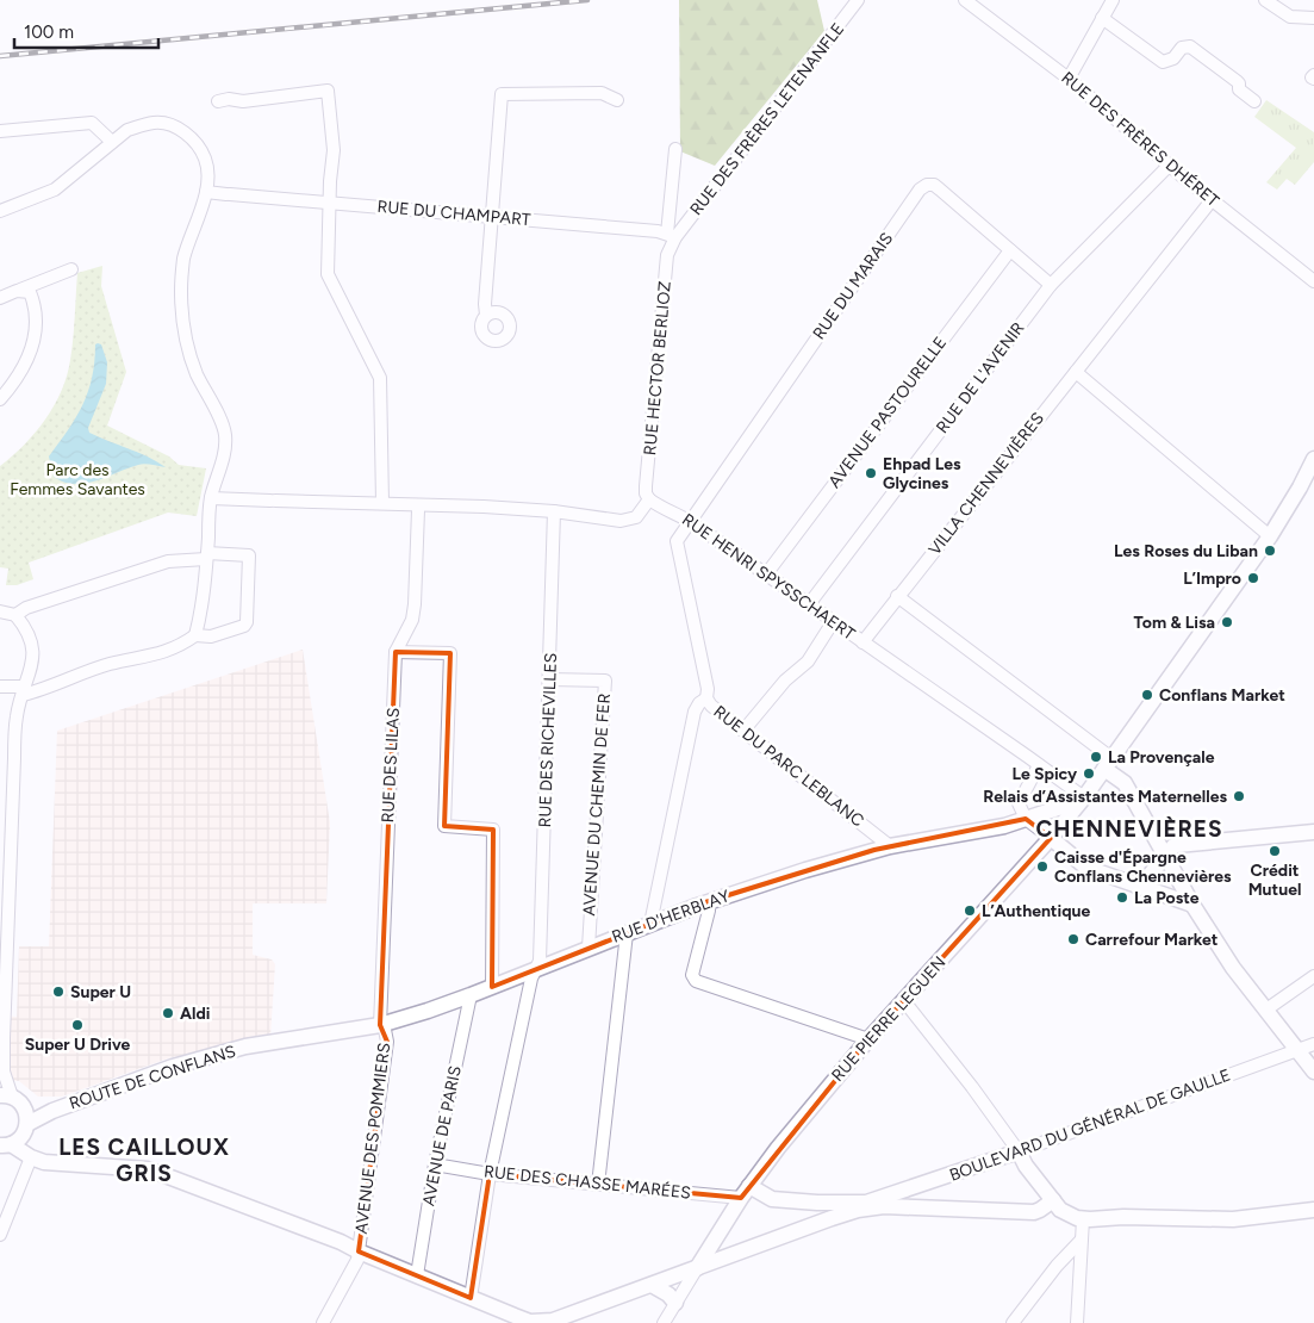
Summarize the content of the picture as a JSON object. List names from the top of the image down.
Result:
{
  "streets": {
    "main road": [
      "RUE D'HERBLAY",
      "RUE PIERRE LEGUEN",
      "ROUTE DE CONFLANS",
      "BOULEVARD DU GÉNÉRAL DE GAULLE",
      "RUE DES CHASSE MARÉES"
    ],
    "street": [
      "RUE DES FRÈRES LETENANFLE",
      "RUE DES FRÈRES DHÉRET",
      "RUE DU CHAMPART",
      "RUE DU MARAIS",
      "RUE HECTOR BERLIOZ",
      "RUE DE L'AVENIR",
      "AVENUE PASTOURELLE",
      "VILLA CHENNEVIÈRES",
      "RUE HENRI SPYSSCHAERT",
      "RUE DES RICHEVILLES",
      "RUE DES LILAS",
      "RUE DU PARC LEBLANC",
      "AVENUE DU CHEMIN DE FER",
      "AVENUE DE PARIS",
      "AVENUE DES POMMIERS"
    ]
  },
  "crossings": [
    ["RUE DES FRÈRES LETENANFLE", "RUE DU CHAMPART"],
    ["RUE DES FRÈRES LETENANFLE", "RUE HECTOR BERLIOZ"],
    ["RUE DES FRÈRES DHÉRET", "RUE DE L'AVENIR"],
    ["RUE DES FRÈRES DHÉRET", "VILLA CHENNEVIÈRES"],
    ["RUE DU CHAMPART", "RUE HECTOR BERLIOZ"],
    ["RUE DU MARAIS", "RUE DE L'AVENIR"],
    ["RUE DU MARAIS", "AVENUE PASTOURELLE"],
    ["RUE DU MARAIS", "RUE HENRI SPYSSCHAERT"],
    ["RUE HECTOR BERLIOZ", "RUE HENRI SPYSSCHAERT"],
    ["RUE DE L'AVENIR", "RUE HENRI SPYSSCHAERT"],
    ["AVENUE PASTOURELLE", "RUE HENRI SPYSSCHAERT"],
    ["VILLA CHENNEVIÈRES", "RUE HENRI SPYSSCHAERT"],
    ["RUE HENRI SPYSSCHAERT", "RUE PIERRE LEGUEN"],
    ["RUE DES RICHEVILLES", "AVENUE DU CHEMIN DE FER"],
    ["RUE DES RICHEVILLES", "RUE D'HERBLAY"],
    ["RUE DES RICHEVILLES", "RUE DES CHASSE MARÉES"],
    ["RUE DES LILAS", "RUE D'HERBLAY"],
    ["RUE DES LILAS", "AVENUE DES POMMIERS"],
    ["RUE DU PARC LEBLANC", "RUE D'HERBLAY"],
    ["AVENUE DU CHEMIN DE FER", "RUE D'HERBLAY"],
    ["RUE D'HERBLAY", "RUE PIERRE LEGUEN"],
    ["RUE D'HERBLAY", "ROUTE DE CONFLANS"],
    ["RUE D'HERBLAY", "AVENUE DE PARIS"],
    ["RUE D'HERBLAY", "AVENUE DES POMMIERS"],
    ["RUE PIERRE LEGUEN", "BOULEVARD DU GÉNÉRAL DE GAULLE"],
    ["RUE PIERRE LEGUEN", "RUE DES CHASSE MARÉES"],
    ["BOULEVARD DU GÉNÉRAL DE GAULLE", "RUE DES CHASSE MARÉES"],
    ["AVENUE DE PARIS", "RUE DES CHASSE MARÉES"]
  ],
  "districts": ["CHENNEVIÈRES", "LES CAILLOUX GRIS"],
  "parks": ["Parc des Femmes Savantes"],
  "places": [
    "Ehpad Les Glycines",
    "Les Roses du Liban",
    "L’Impro",
    "Tom & Lisa",
    "Conflans Market",
    "La Provençale",
    "Le Spicy",
    "Relais d’Assistantes Maternelles",
    "Crédit Mutuel",
    "Caisse d'Épargne Conflans Chennevières",
    "La Poste",
    "L’Authentique",
    "Carrefour Market",
    "Super U",
    "Aldi",
    "Super U Drive"
  ],
  "scale_bar": "100 m"
}
